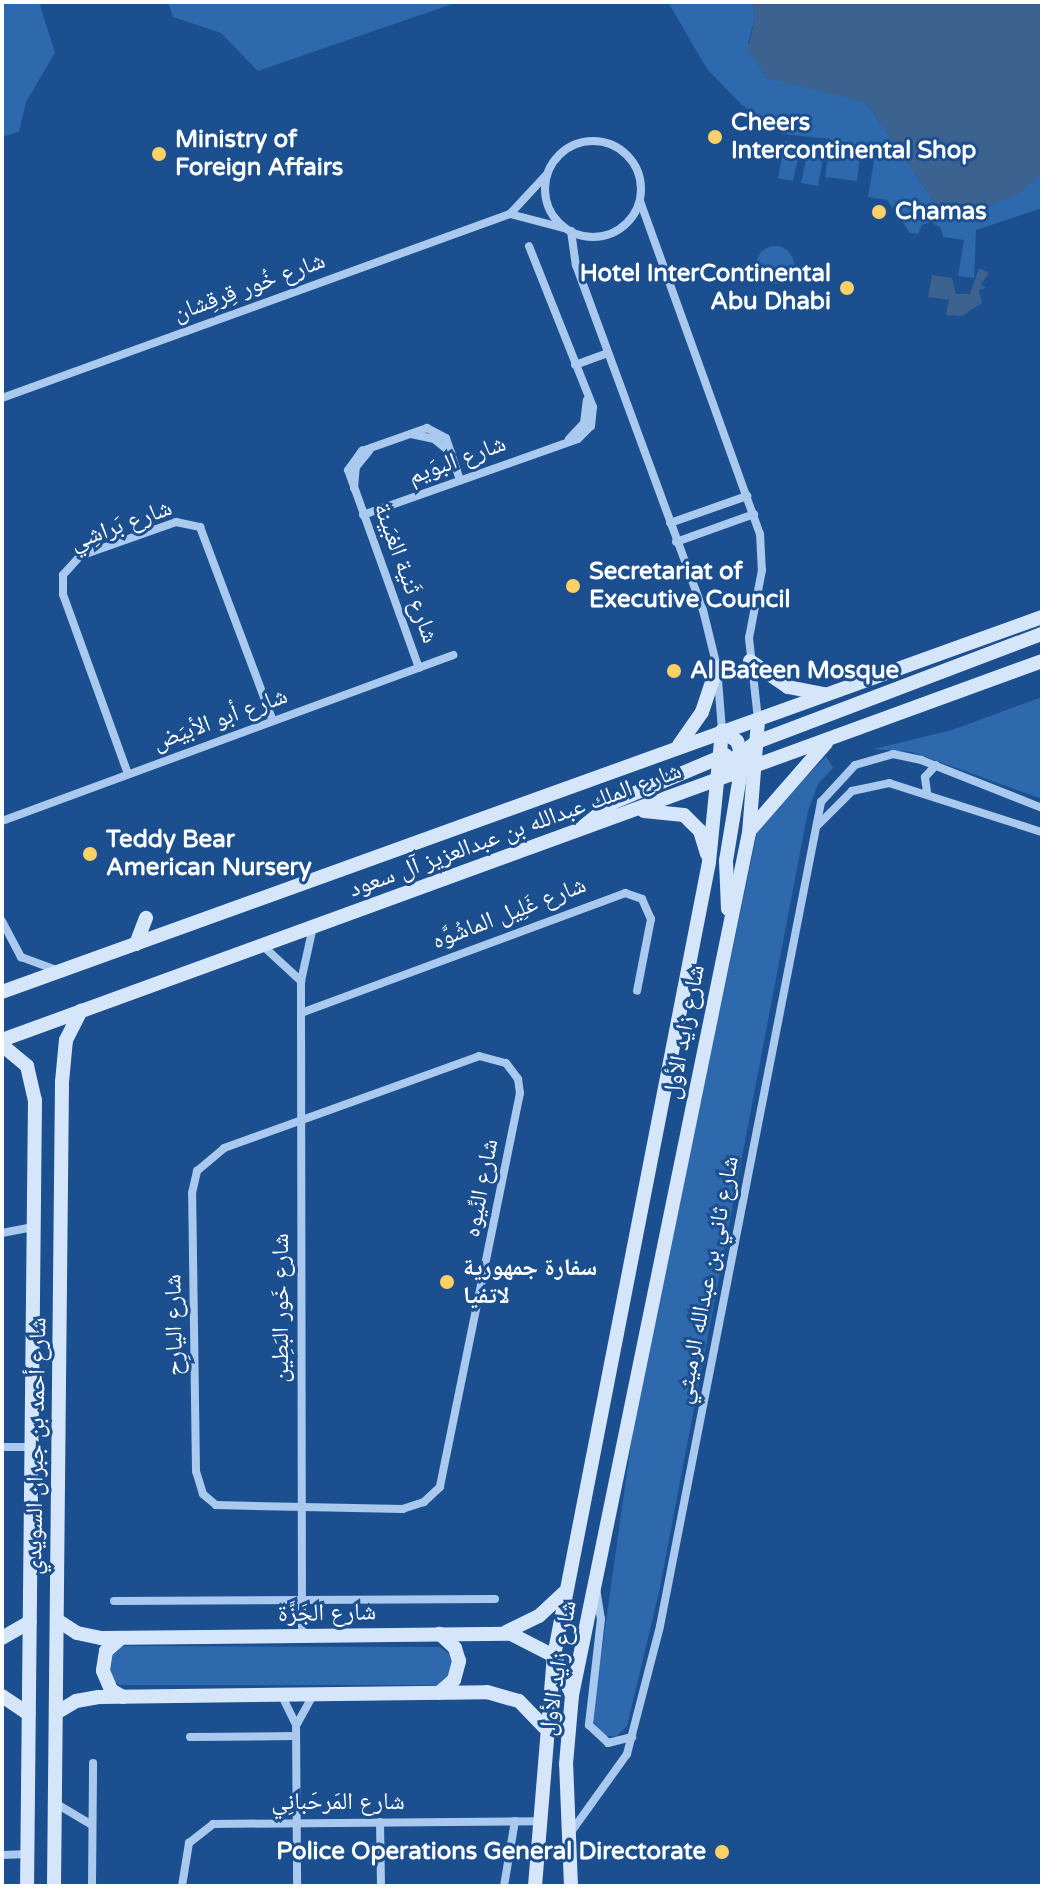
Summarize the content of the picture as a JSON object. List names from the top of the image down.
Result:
{
  "streets": {
    "main road": [
      "شارع الملك عبدالله بن عبدالعزيز آل سعود",
      "شارع زايد الأول",
      "شارع أحمد بن جبران السويدي",
      "شارع الجَزَّة"
    ],
    "street": [
      "شارع خُور قِرقِشان",
      "شارع البوَيم",
      "شارع بَراشِي",
      "شارع ثَنية الغبَينة",
      "شارع أبو الأبيَض",
      "شارع غَلِيل الماشُوَّه",
      "شارع النِّيوه",
      "شارع ثاني بن عبدالله الرميثي",
      "شارع خَور البَطِين",
      "شارع اليارِح",
      "شارع المَرحَبانِي"
    ]
  },
  "crossings": [
    ["شارع خُور قِرقِشان", "شارع زايد الأول"],
    ["شارع البوَيم", "شارع ثَنية الغبَينة"],
    ["شارع بَراشِي", "شارع أبو الأبيَض"],
    ["شارع ثَنية الغبَينة", "شارع أبو الأبيَض"],
    ["شارع الملك عبدالله بن عبدالعزيز آل سعود", "شارع زايد الأول"],
    ["شارع الملك عبدالله بن عبدالعزيز آل سعود", "شارع خَور البَطِين"],
    ["شارع الملك عبدالله بن عبدالعزيز آل سعود", "شارع أحمد بن جبران السويدي"],
    ["شارع غَلِيل الماشُوَّه", "شارع خَور البَطِين"],
    ["شارع زايد الأول", "شارع ثاني بن عبدالله الرميثي"],
    ["شارع زايد الأول", "شارع الجَزَّة"],
    ["شارع زايد الأول", "شارع المَرحَبانِي"],
    ["شارع النِّيوه", "شارع خَور البَطِين"],
    ["شارع النِّيوه", "شارع اليارِح"],
    ["شارع خَور البَطِين", "شارع اليارِح"],
    ["شارع خَور البَطِين", "شارع الجَزَّة"],
    ["شارع أحمد بن جبران السويدي", "شارع الجَزَّة"]
  ],
  "places": [
    "Cheers Intercontinental Shop",
    "Ministry of Foreign Affairs",
    "Chamas",
    "Hotel InterContinental Abu Dhabi",
    "Secretariat of Executive Council",
    "Al Bateen Mosque",
    "Teddy Bear American Nursery",
    "سفارة جمهورية لاتفيا",
    "Police Operations General Directorate"
  ]
}
